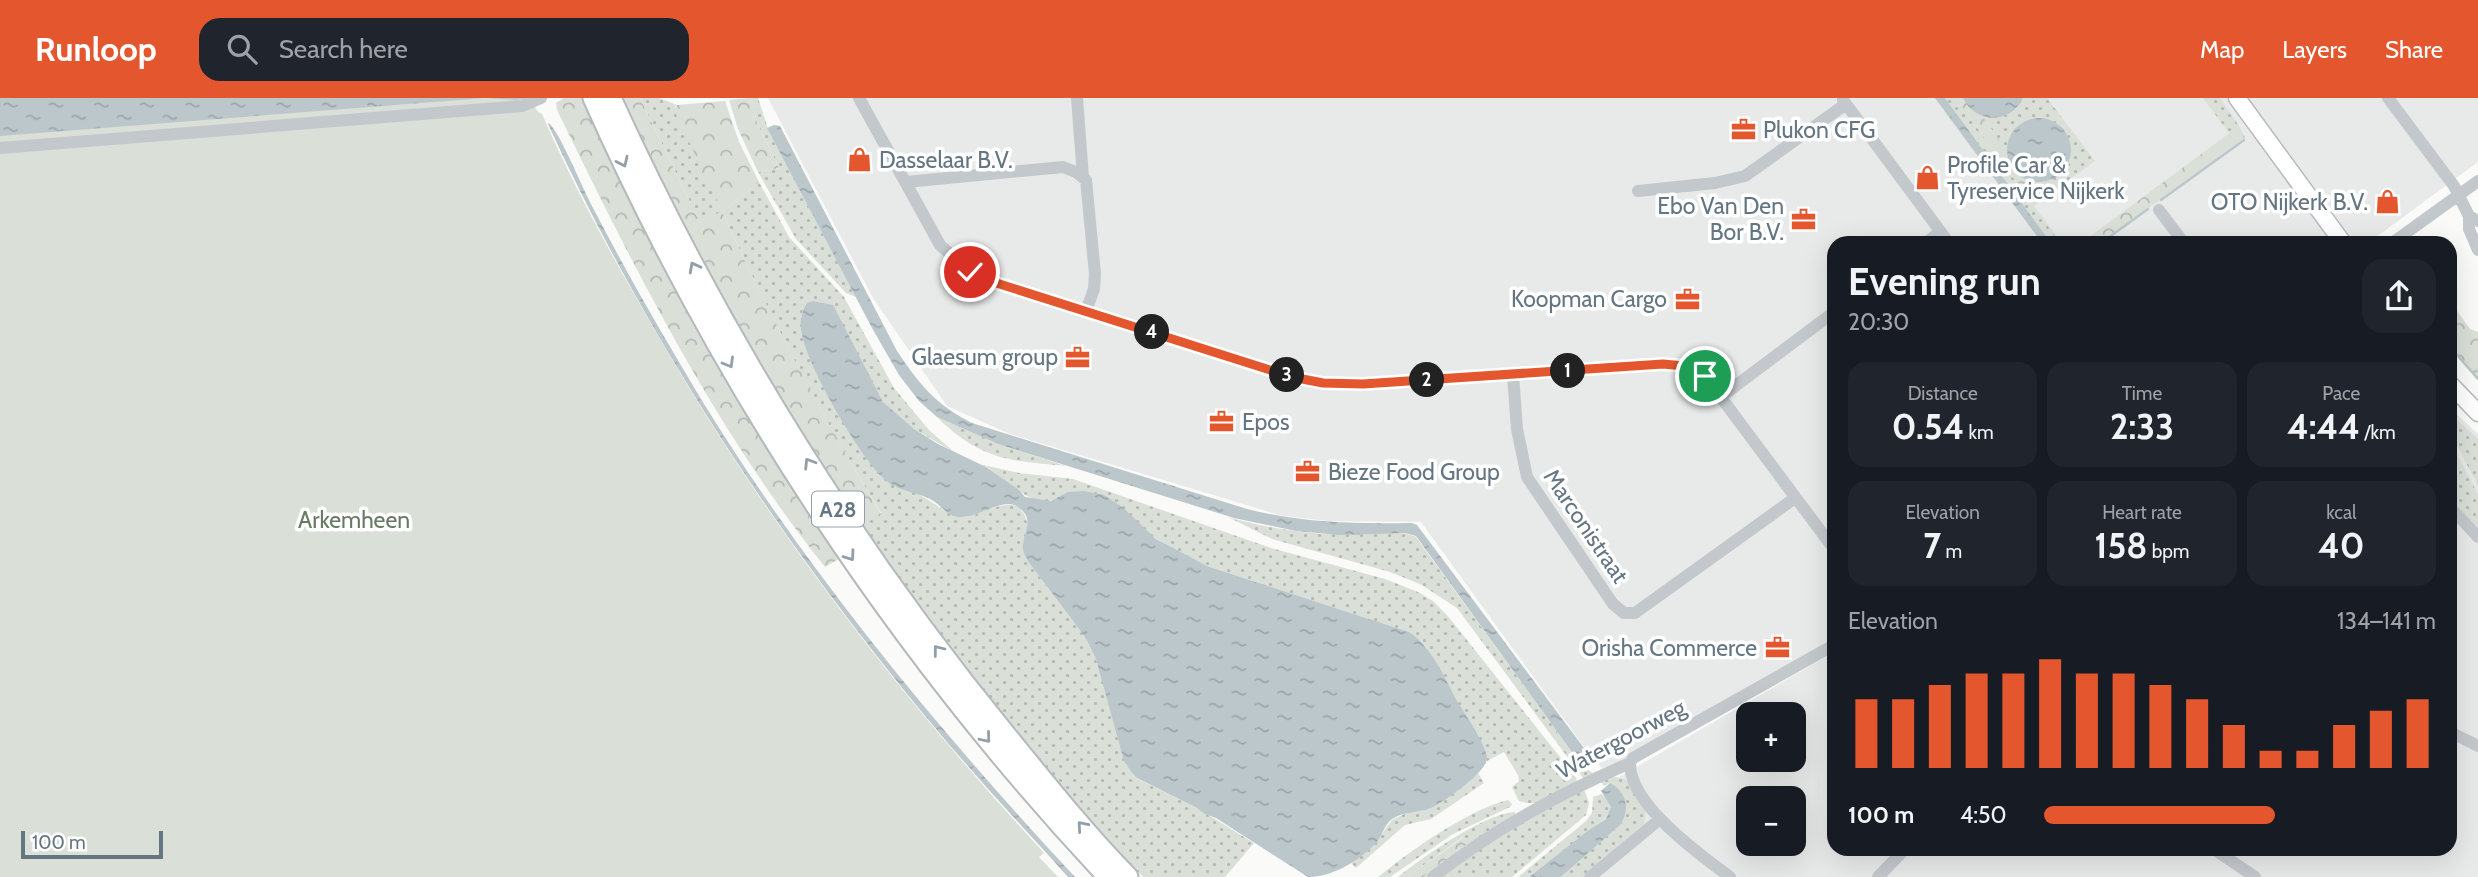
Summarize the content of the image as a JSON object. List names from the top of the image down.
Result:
{
  "streets": {
    "highway": ["A28"],
    "street": ["Marconistraat", "Watergoorweg"]
  },
  "parks": ["Arkemheen"],
  "places": {
    "office": [
      "Plukon CFG",
      "Ebo Van Den Bor B.V.",
      "Koopman Cargo",
      "Glaesum group",
      "Epos",
      "Bieze Food Group",
      "Orisha Commerce"
    ],
    "shop": ["Dasselaar B.V.", "Profile Car & Tyreservice Nijkerk", "OTO Nijkerk B.V."]
  },
  "scale_bar": "100 m",
  "page": {
    "header": "Runloop",
    "search": "Search here",
    "nav": ["Map", "Layers", "Share"],
    "heading": ["Evening run", "20:30"],
    "pins": [
      "4",
      "1",
      "3",
      "2"
    ],
    "stats": [
      ["Distance", "0.54 km"],
      ["Time", "2:33"],
      ["Pace", "4:44 /km"],
      ["Elevation", "7 m"],
      ["Heart rate", "158 bpm"],
      ["kcal", "40"]
    ],
    "chart": ["Elevation", "134–141 m"],
    "map_buttons": ["+", "−"],
    "list": [
      {
        "name": "100 m",
        "note": "4:50"
      }
    ],
    "scale": "100 m"
  }
}
